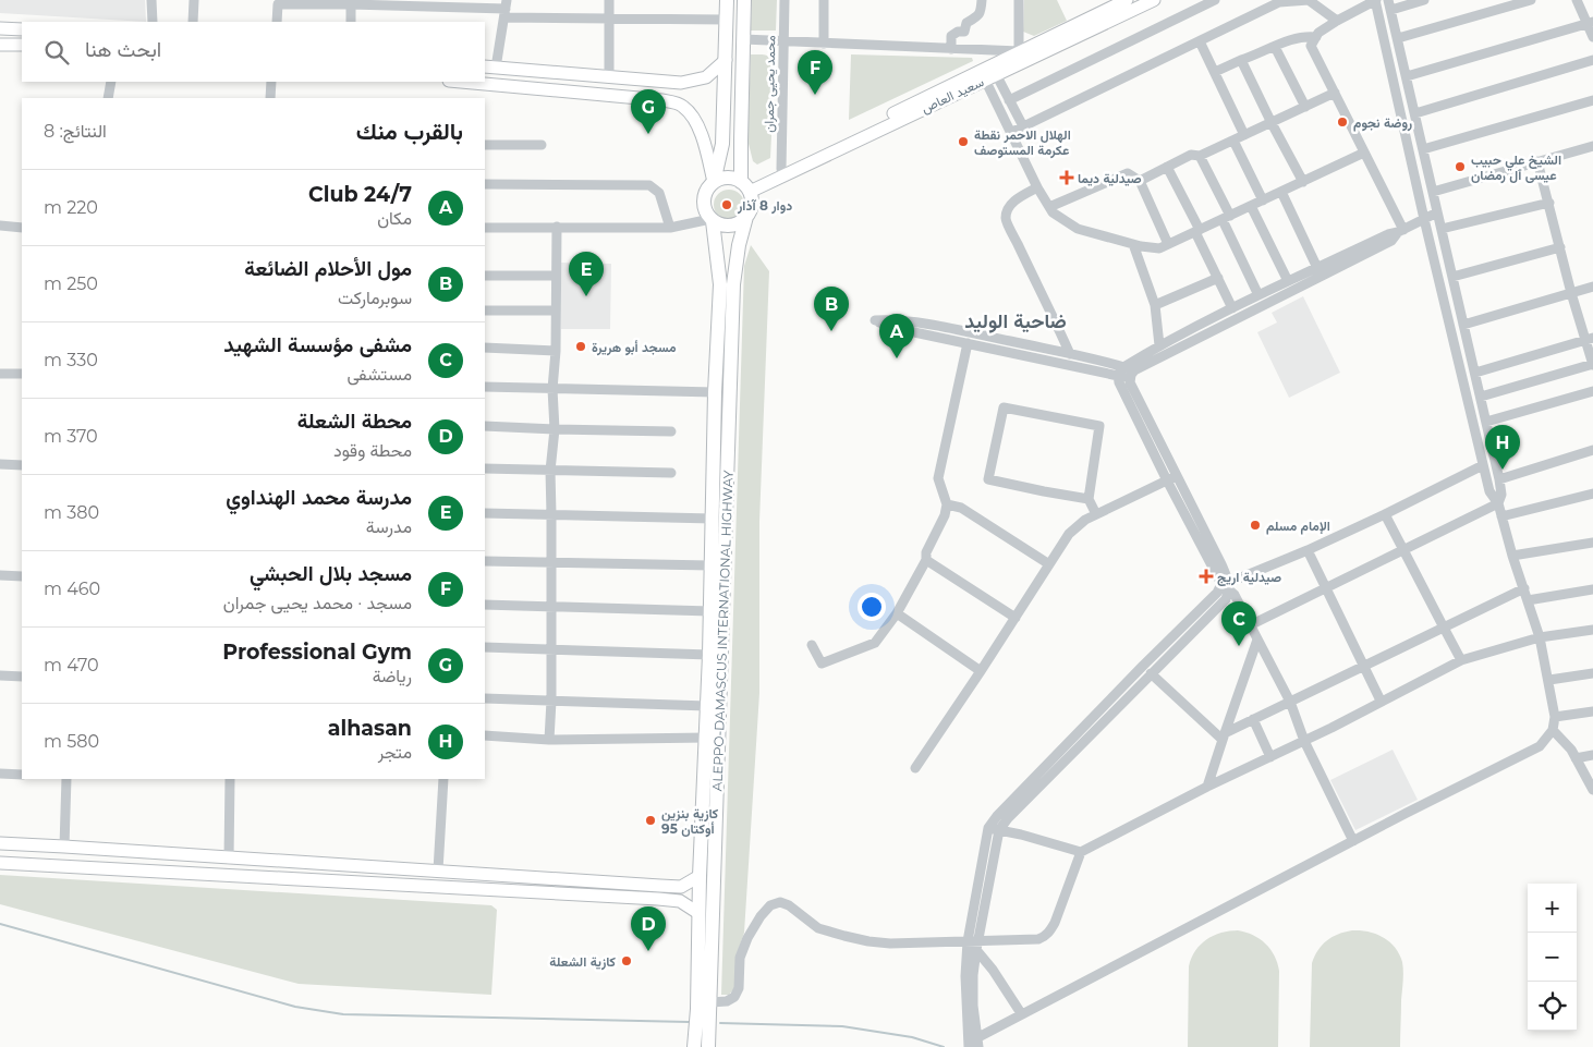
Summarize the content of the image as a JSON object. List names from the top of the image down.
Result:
{
  "streets": {
    "highway": ["ALEPPO-DAMASCUS INTERNATIONAL HIGHWAY"],
    "main road": ["سعيد العاص"],
    "street": ["محمد يحيى جمران"]
  },
  "crossings": [
    ["سعيد العاص", "ALEPPO-DAMASCUS INTERNATIONAL HIGHWAY"]
  ],
  "districts": ["ضاحية الوليد"],
  "places": {
    "other": [
      "روضة نجوم",
      "الهلال الاحمر نقطة عكرمة المستوصف",
      "الشيخ علي حبيب عيسى ٱل رمضان",
      "دوار 8 آذار",
      "مسجد أبو هريرة",
      "الإمام مسلم",
      "كازية بنزين أوكتان 95",
      "كازية الشعلة"
    ],
    "health": ["صيدلية ديما", "صيدلية اريج"]
  },
  "page": {
    "search": "ابحث هنا",
    "pins": [
      "F",
      "G",
      "E",
      "B",
      "A",
      "H",
      "C",
      "D"
    ],
    "heading": ["بالقرب منك", "النتائج: 8"],
    "list": [
      {
        "mark": "A",
        "name": "Club 24/7",
        "note": "مكان",
        "value": "220 m"
      },
      {
        "mark": "B",
        "name": "مول الأحلام الضائعة",
        "note": "سوبرماركت",
        "value": "250 m"
      },
      {
        "mark": "C",
        "name": "مشفى مؤسسة الشهيد",
        "note": "مستشفى",
        "value": "330 m"
      },
      {
        "mark": "D",
        "name": "محطة الشعلة",
        "note": "محطة وقود",
        "value": "370 m"
      },
      {
        "mark": "E",
        "name": "مدرسة محمد الهنداوي",
        "note": "مدرسة",
        "value": "380 m"
      },
      {
        "mark": "F",
        "name": "مسجد بلال الحبشي",
        "note": "مسجد · محمد يحيى جمران",
        "value": "460 m"
      },
      {
        "mark": "G",
        "name": "Professional Gym",
        "note": "رياضة",
        "value": "470 m"
      },
      {
        "mark": "H",
        "name": "alhasan",
        "note": "متجر",
        "value": "580 m"
      }
    ],
    "map_buttons": ["+", "−"]
  }
}
